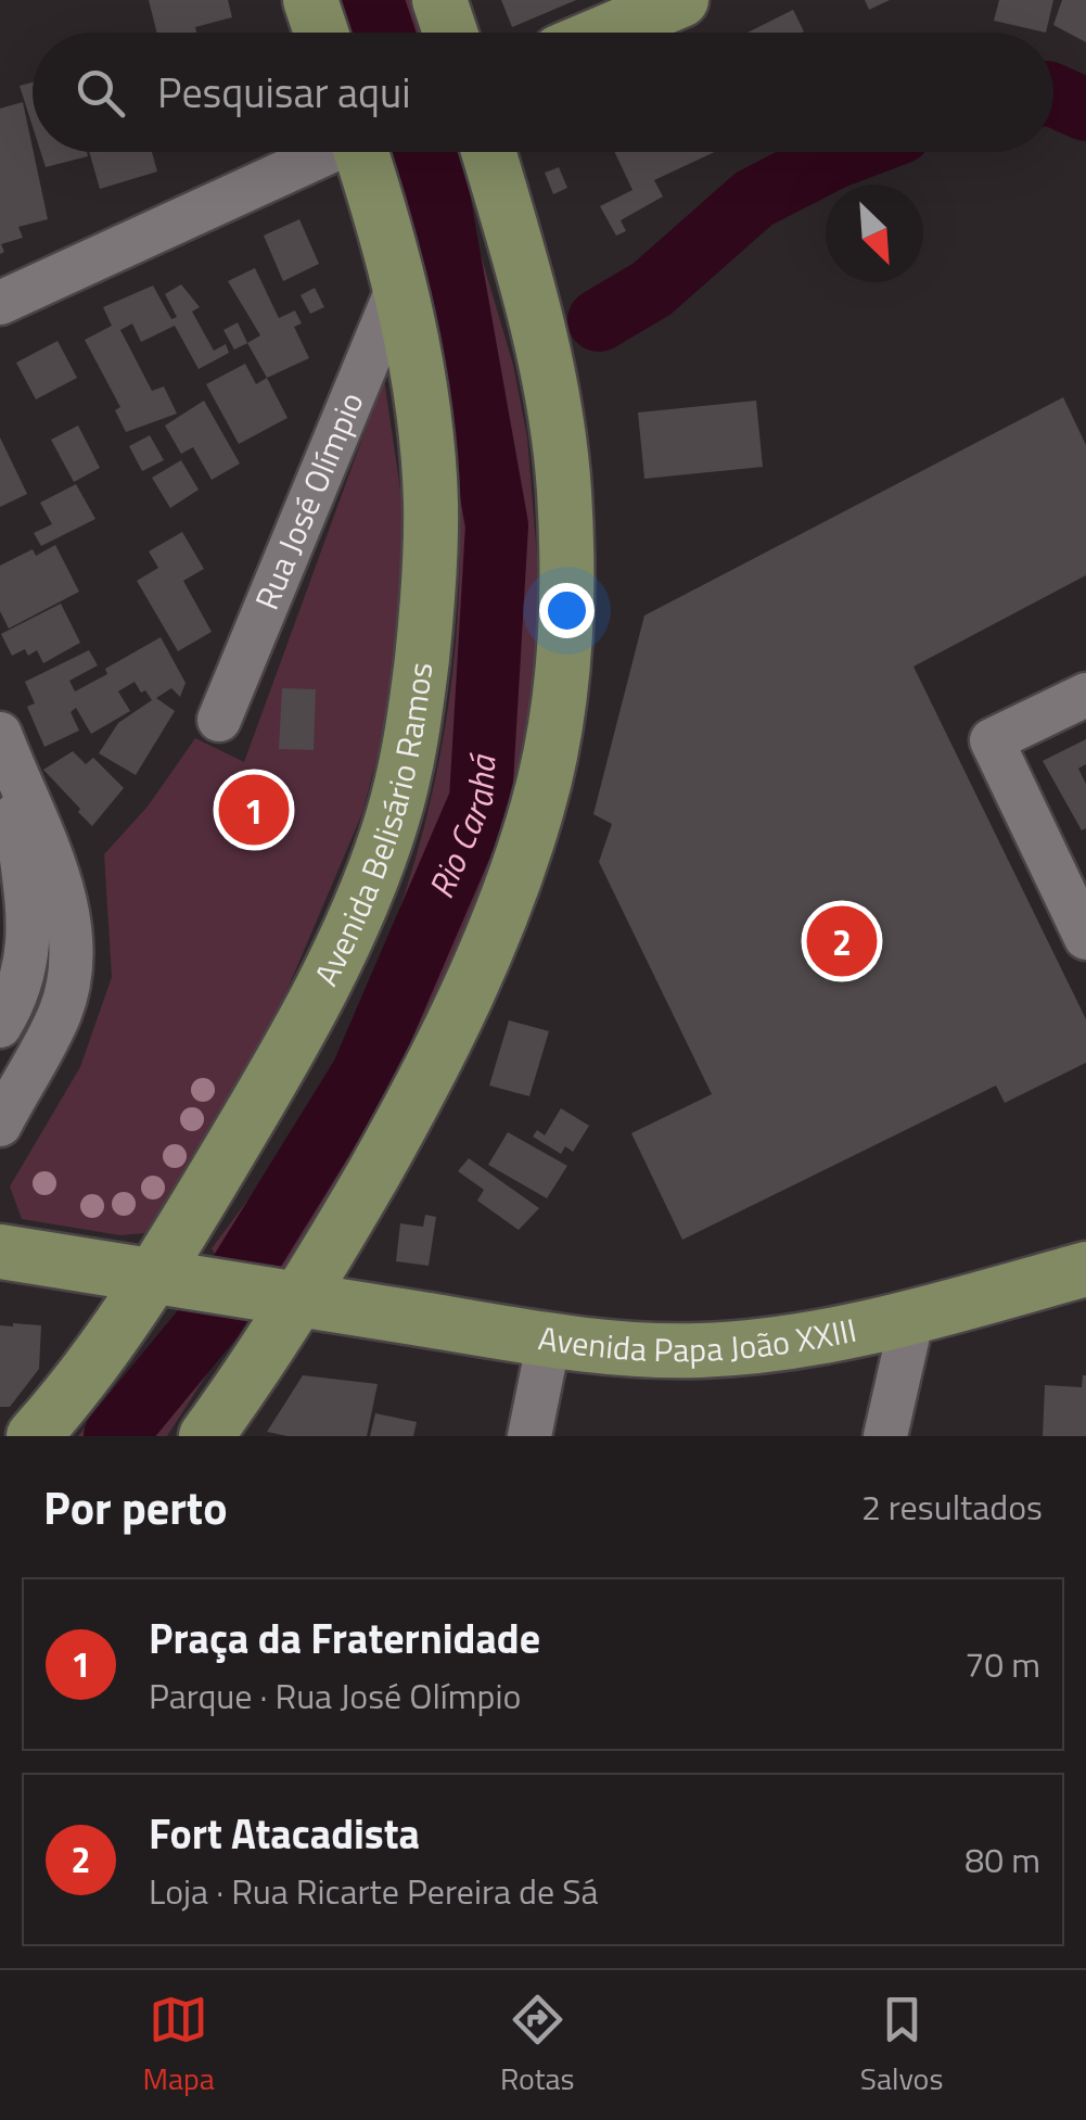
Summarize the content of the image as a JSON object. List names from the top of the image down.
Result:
{
  "streets": {
    "main road": ["Avenida Belisário Ramos", "Avenida Papa João XXIII"],
    "street": ["Rua José Olímpio"]
  },
  "crossings": [
    ["Rua José Olímpio", "Avenida Belisário Ramos"],
    ["Avenida Belisário Ramos", "Avenida Papa João XXIII"]
  ],
  "water": ["Rio Carahá"],
  "north": "bottom right",
  "page": {
    "search": "Pesquisar aqui",
    "pins": ["1", "2"],
    "heading": ["Por perto", "2 resultados"],
    "list": [
      {
        "mark": "1",
        "name": "Praça da Fraternidade",
        "note": "Parque · Rua José Olímpio",
        "value": "70 m"
      },
      {
        "mark": "2",
        "name": "Fort Atacadista",
        "note": "Loja · Rua Ricarte Pereira de Sá",
        "value": "80 m"
      }
    ],
    "nav": ["Mapa", "Rotas", "Salvos"]
  }
}
